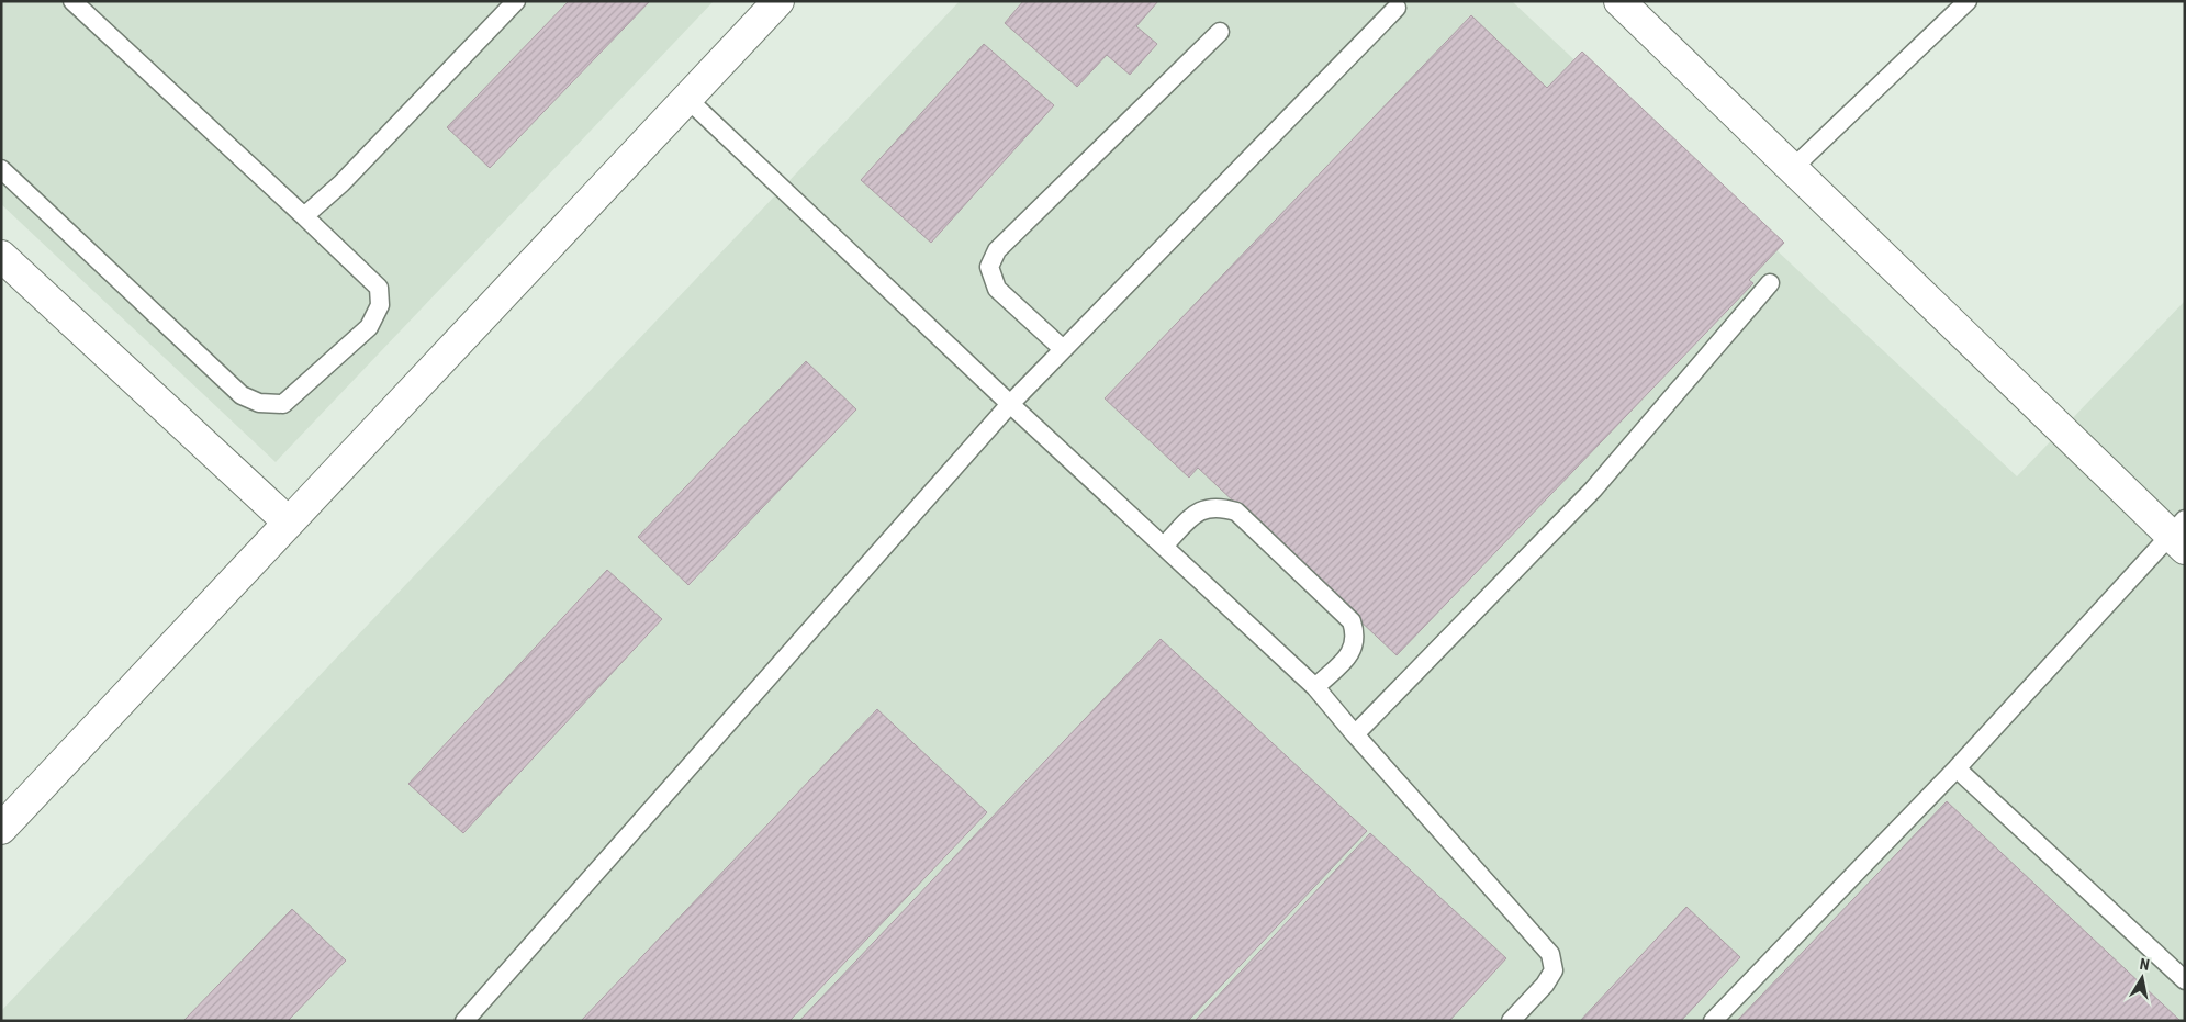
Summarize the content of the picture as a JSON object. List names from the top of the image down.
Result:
{
  "north": "top"
}
